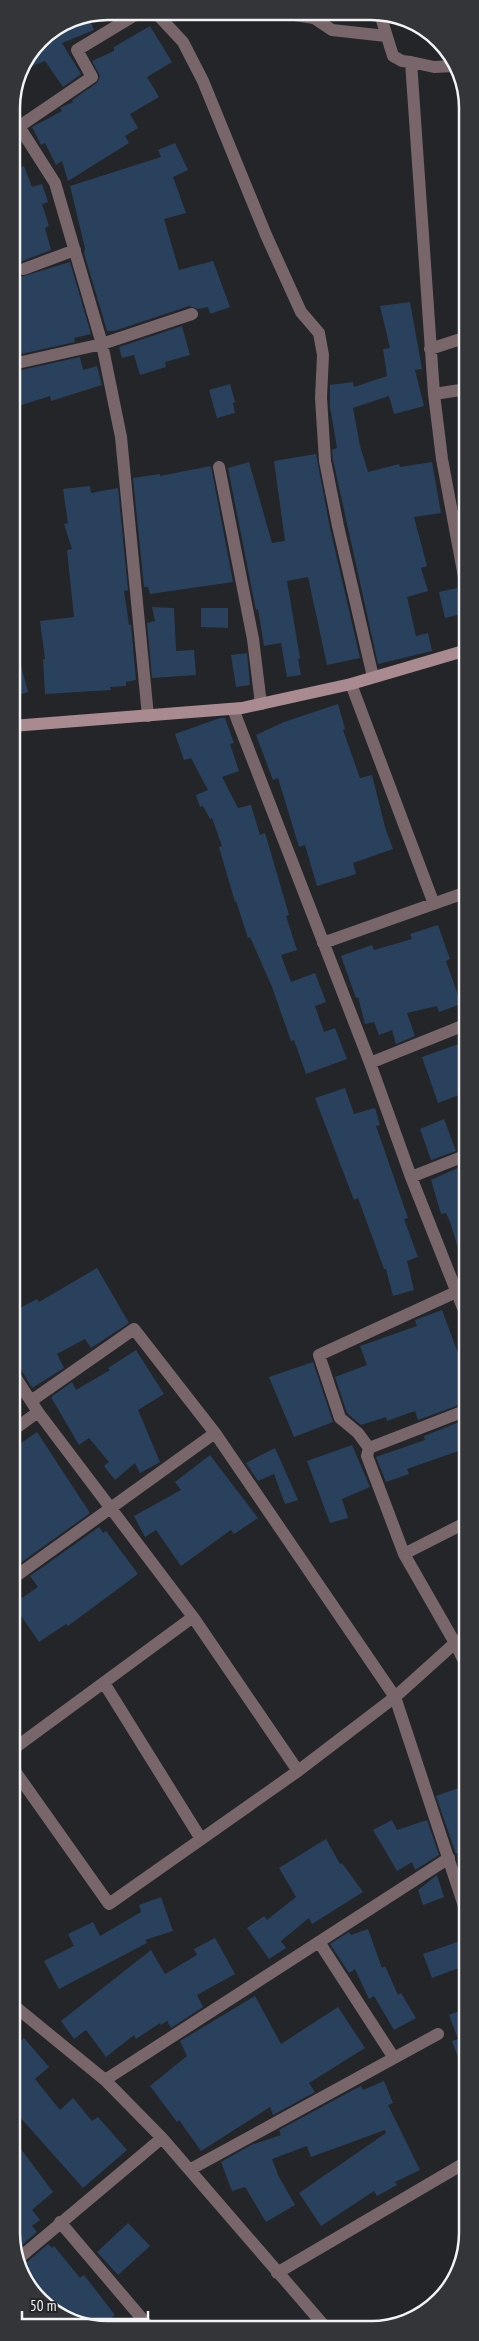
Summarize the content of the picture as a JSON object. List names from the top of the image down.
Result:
{
  "scale_bar": "50 m"
}
